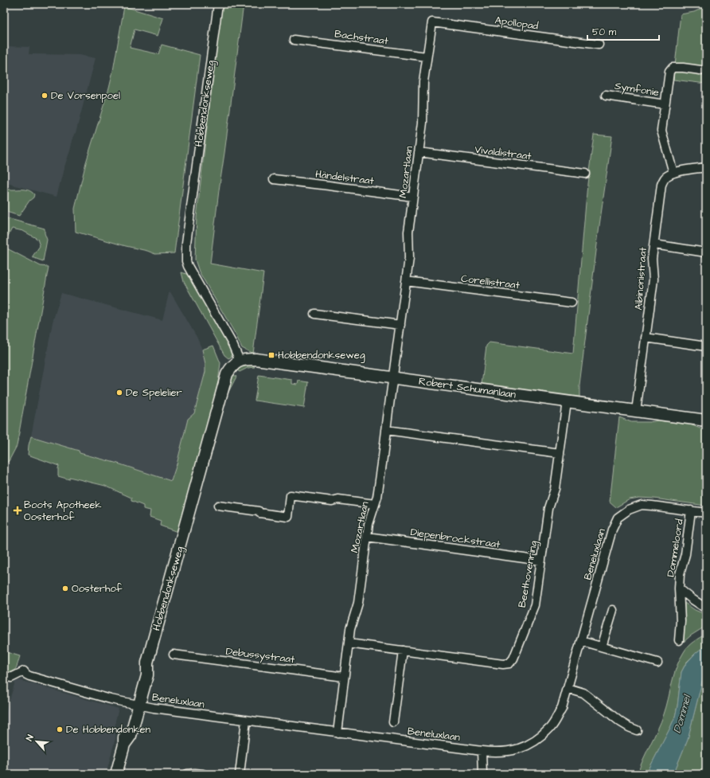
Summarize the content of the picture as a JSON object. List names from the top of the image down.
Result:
{
  "streets": {
    "street": [
      "Apollopad",
      "Bachstraat",
      "Symfonie",
      "Hobbendonkseweg",
      "Vivaldistraat",
      "Mozartlaan",
      "Händelstraat",
      "Albinonistraat",
      "Corellistraat",
      "Robert Schumanlaan",
      "Diepenbrockstraat",
      "Dommeloord",
      "Beneluxlaan",
      "Beethovenring",
      "Debussystraat"
    ]
  },
  "crossings": [
    ["Apollopad", "Mozartlaan"],
    ["Bachstraat", "Mozartlaan"],
    ["Hobbendonkseweg", "Robert Schumanlaan"],
    ["Hobbendonkseweg", "Beneluxlaan"],
    ["Vivaldistraat", "Mozartlaan"],
    ["Mozartlaan", "Händelstraat"],
    ["Mozartlaan", "Corellistraat"],
    ["Mozartlaan", "Robert Schumanlaan"],
    ["Mozartlaan", "Diepenbrockstraat"],
    ["Mozartlaan", "Beneluxlaan"],
    ["Mozartlaan", "Beethovenring"],
    ["Mozartlaan", "Debussystraat"],
    ["Albinonistraat", "Robert Schumanlaan"],
    ["Robert Schumanlaan", "Beethovenring"],
    ["Diepenbrockstraat", "Beethovenring"],
    ["Dommeloord", "Beneluxlaan"]
  ],
  "water": ["Dommel"],
  "places": {
    "other": [
      "De Vorsenpoel",
      "De Spelelier",
      "Oosterhof",
      "De Hobbendonken"
    ],
    "transit": ["Hobbendonkseweg"],
    "health": ["Boots Apotheek Oosterhof"]
  },
  "scale_bar": "50 m",
  "north": "top left"
}
